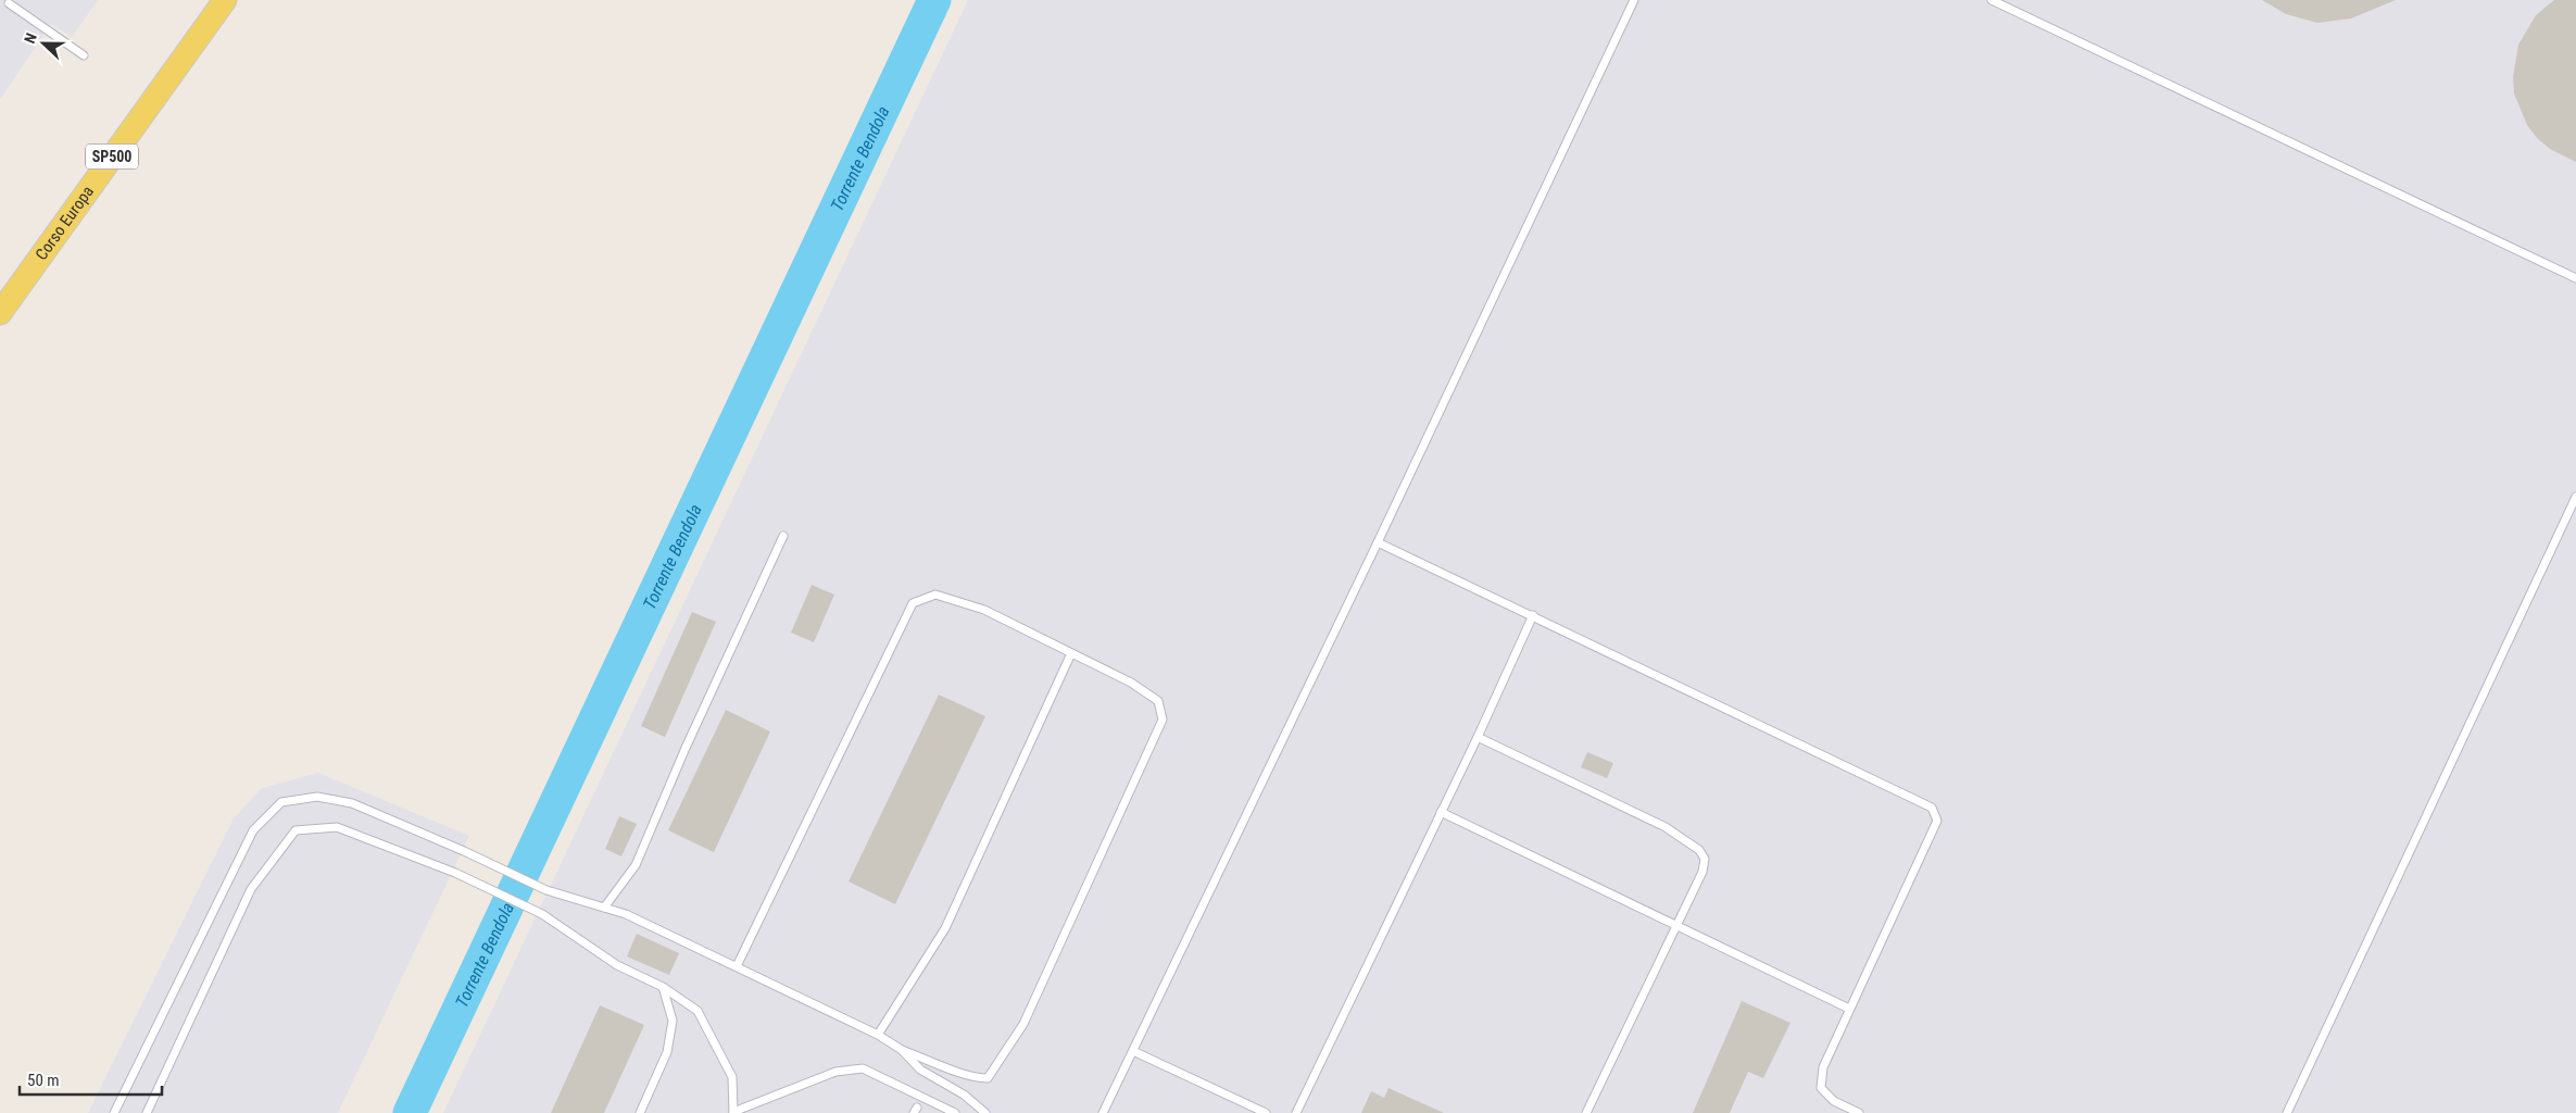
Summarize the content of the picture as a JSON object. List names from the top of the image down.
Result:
{
  "streets": {
    "main road": ["SP500", "Corso Europa"]
  },
  "water": ["Torrente Bendola"],
  "scale_bar": "50 m",
  "north": "left"
}
